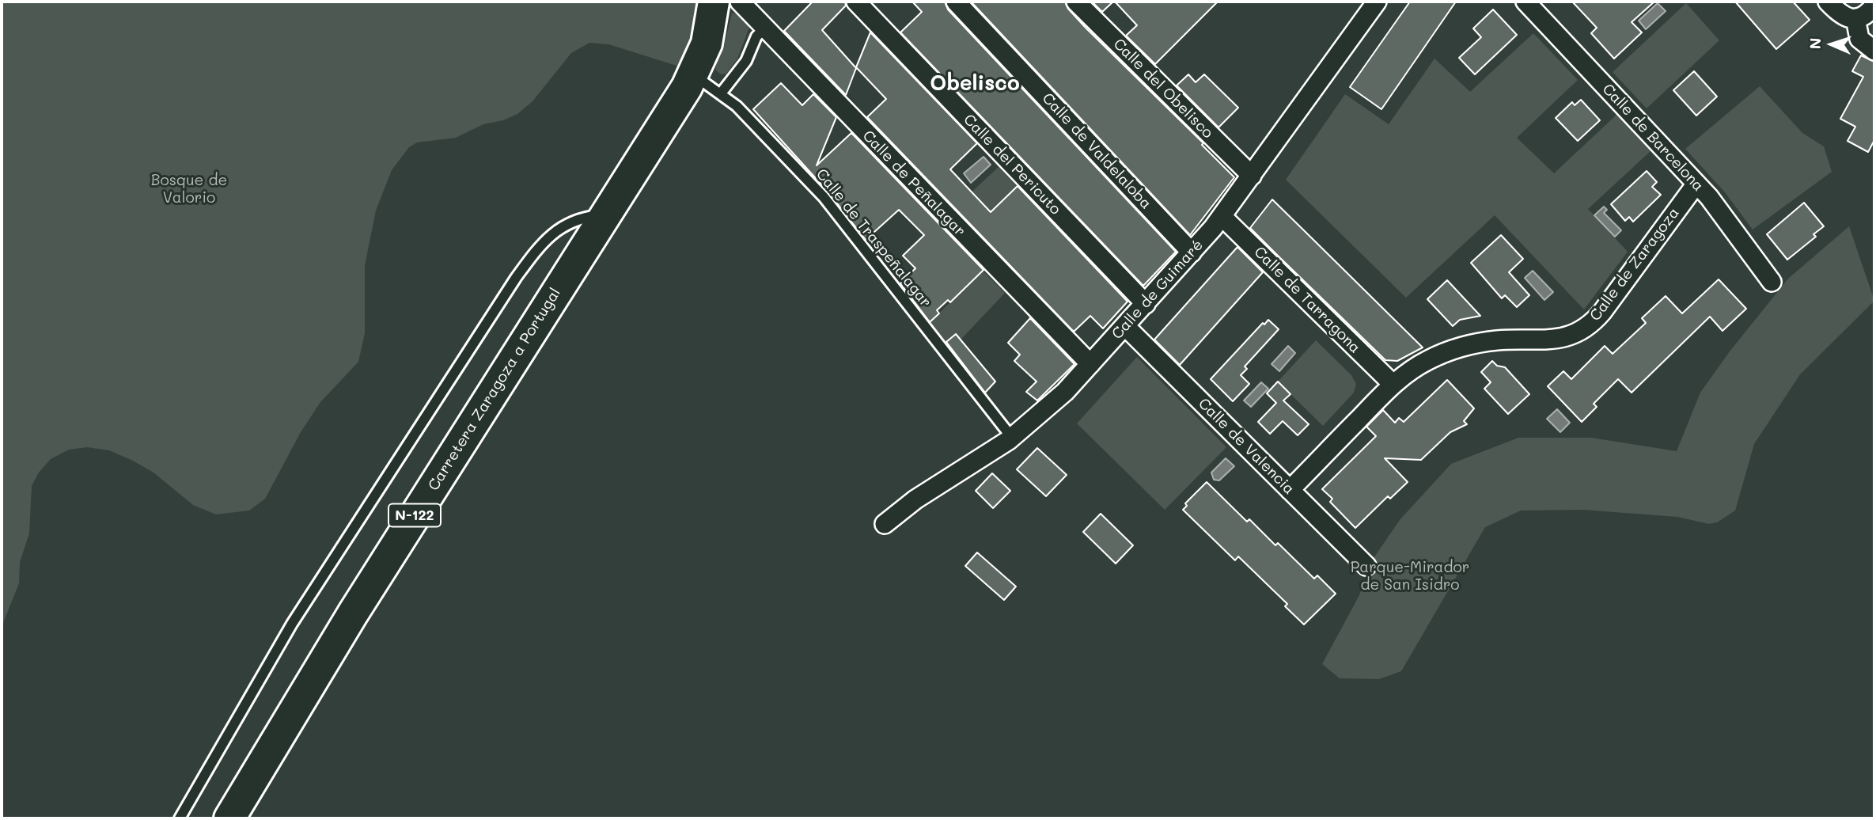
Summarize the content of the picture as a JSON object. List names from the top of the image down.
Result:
{
  "streets": {
    "highway": ["Carretera Zaragoza a Portugal", "N-122"],
    "street": [
      "Calle del Obelisco",
      "Calle de Barcelona",
      "Calle de Valdelaloba",
      "Calle del Pericuto",
      "Calle de Peñalagar",
      "Calle de Zaragoza",
      "Calle de Guimaré",
      "Calle de Tarragona",
      "Calle de Valencia"
    ],
    "lane": ["Calle de Traspeñalagar"]
  },
  "crossings": [
    ["Calle del Obelisco", "Calle de Guimaré"],
    ["Calle de Barcelona", "Calle de Zaragoza"],
    ["Calle de Valdelaloba", "Calle de Guimaré"],
    ["Calle del Pericuto", "Calle de Guimaré"],
    ["Calle de Peñalagar", "Calle de Guimaré"],
    ["Calle de Traspeñalagar", "Calle de Guimaré"],
    ["Calle de Traspeñalagar", "Carretera Zaragoza a Portugal"],
    ["Calle de Traspeñalagar", "N-122"],
    ["Calle de Zaragoza", "Calle de Tarragona"],
    ["Calle de Zaragoza", "Calle de Valencia"],
    ["Calle de Guimaré", "Calle de Tarragona"],
    ["Calle de Guimaré", "Calle de Valencia"],
    ["Carretera Zaragoza a Portugal", "N-122"]
  ],
  "districts": ["Obelisco"],
  "parks": ["Bosque de Valorio", "Parque-Mirador de San Isidro"],
  "north": "left"
}
